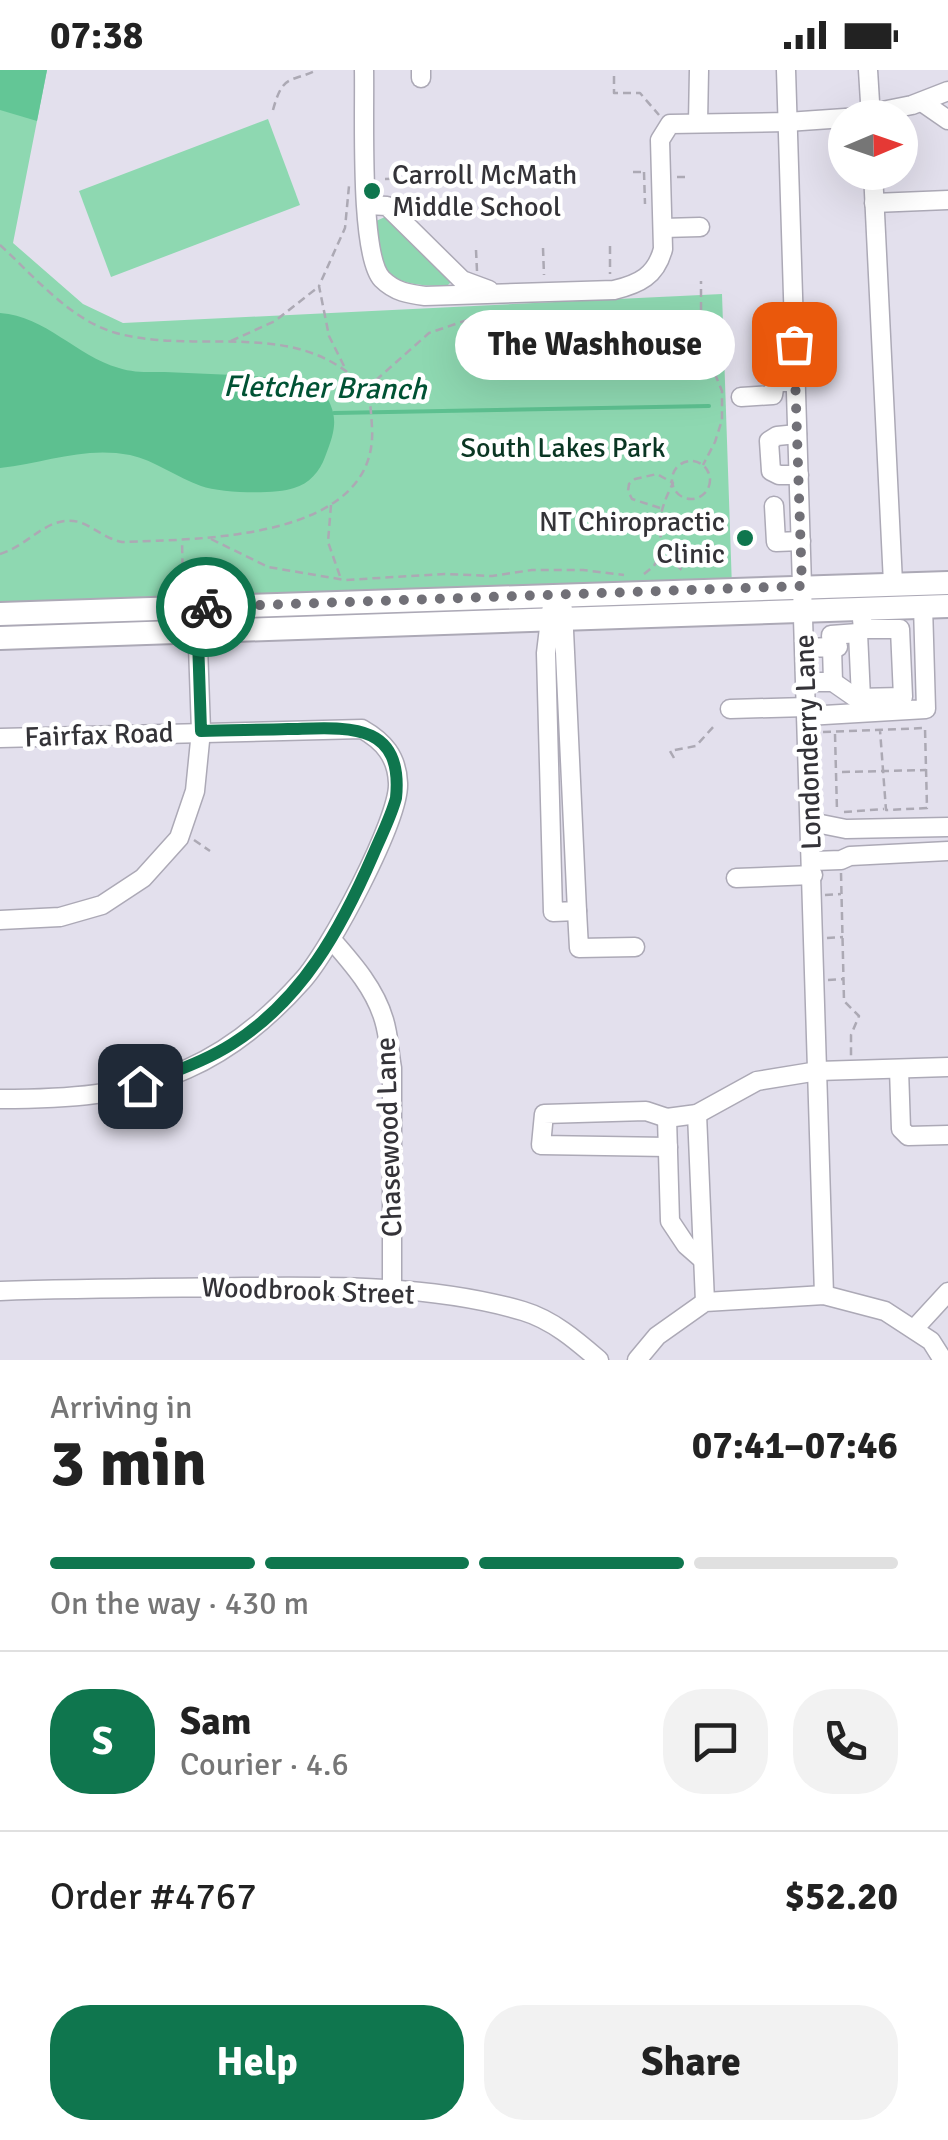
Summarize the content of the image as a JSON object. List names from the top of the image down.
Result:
{
  "streets": {
    "street": [
      "Fairfax Road",
      "Londonderry Lane",
      "Chasewood Lane",
      "Woodbrook Street"
    ]
  },
  "crossings": [
    ["Fairfax Road", "Chasewood Lane"],
    ["Chasewood Lane", "Woodbrook Street"]
  ],
  "water": ["Fletcher Branch"],
  "parks": ["South Lakes Park"],
  "places": ["Carroll McMath Middle School", "The Washhouse", "NT Chiropractic Clinic"],
  "north": "right",
  "page": {
    "status": "07:38",
    "bubble": "The Washhouse",
    "heading": ["3 min", "Arriving in", "07:41–07:46"],
    "panel": [
      "Sam",
      "Courier · 4.6",
      "Order #4767",
      "$52.20"
    ],
    "bar": "On the way · 430 m",
    "round": "S",
    "buttons": ["Help", "Share"]
  }
}
